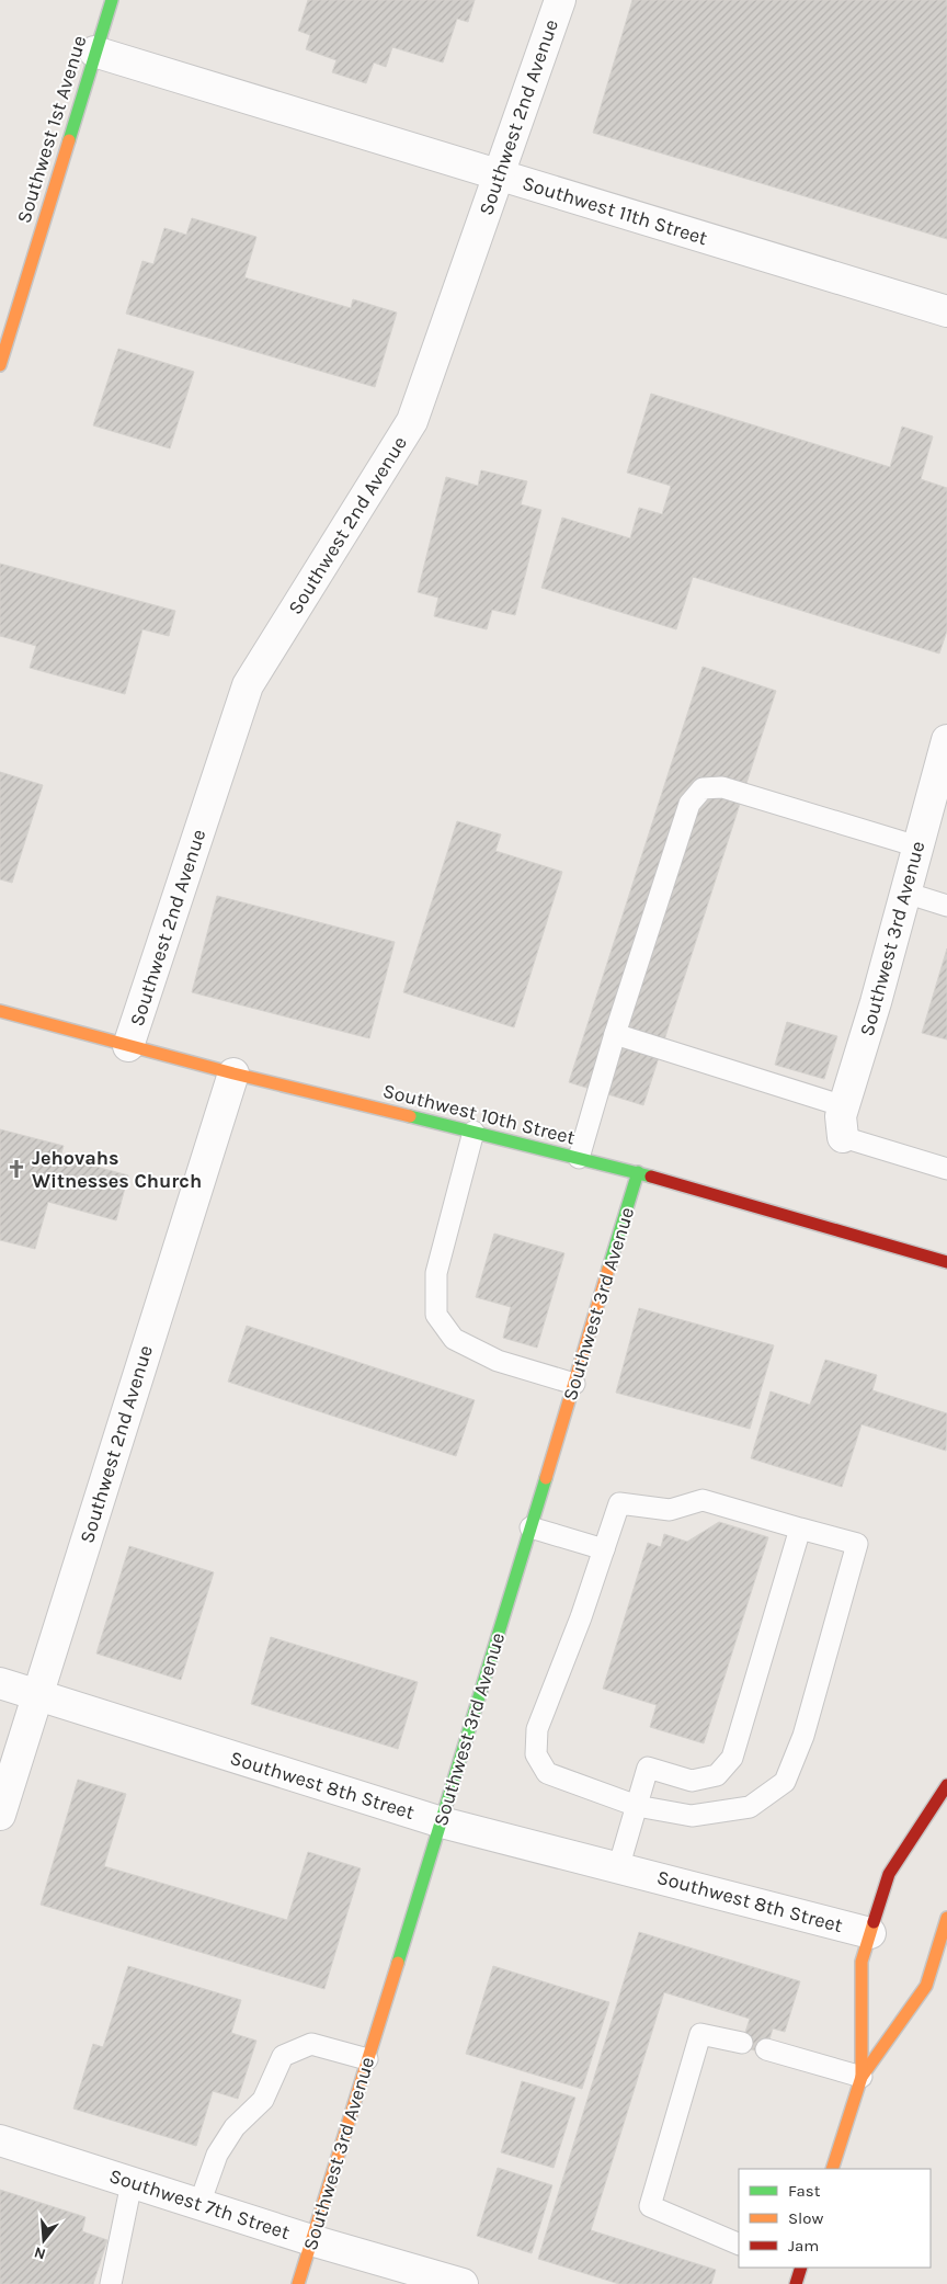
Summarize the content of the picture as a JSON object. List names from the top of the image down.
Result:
{
  "streets": {
    "main road": ["Southwest 1st Avenue", "Southwest 3rd Avenue", "Southwest 10th Street"],
    "street": [
      "Southwest 2nd Avenue",
      "Southwest 11th Street",
      "Southwest 8th Street",
      "Southwest 7th Street"
    ]
  },
  "crossings": [
    ["Southwest 2nd Avenue", "Southwest 11th Street"],
    ["Southwest 2nd Avenue", "Southwest 10th Street"],
    ["Southwest 2nd Avenue", "Southwest 8th Street"],
    ["Southwest 1st Avenue", "Southwest 11th Street"],
    ["Southwest 3rd Avenue", "Southwest 10th Street"],
    ["Southwest 3rd Avenue", "Southwest 8th Street"],
    ["Southwest 3rd Avenue", "Southwest 7th Street"]
  ],
  "places": {
    "church": ["Jehovahs Witnesses Church"]
  },
  "legend": ["Fast", "Slow", "Jam"],
  "north": "bottom"
}
